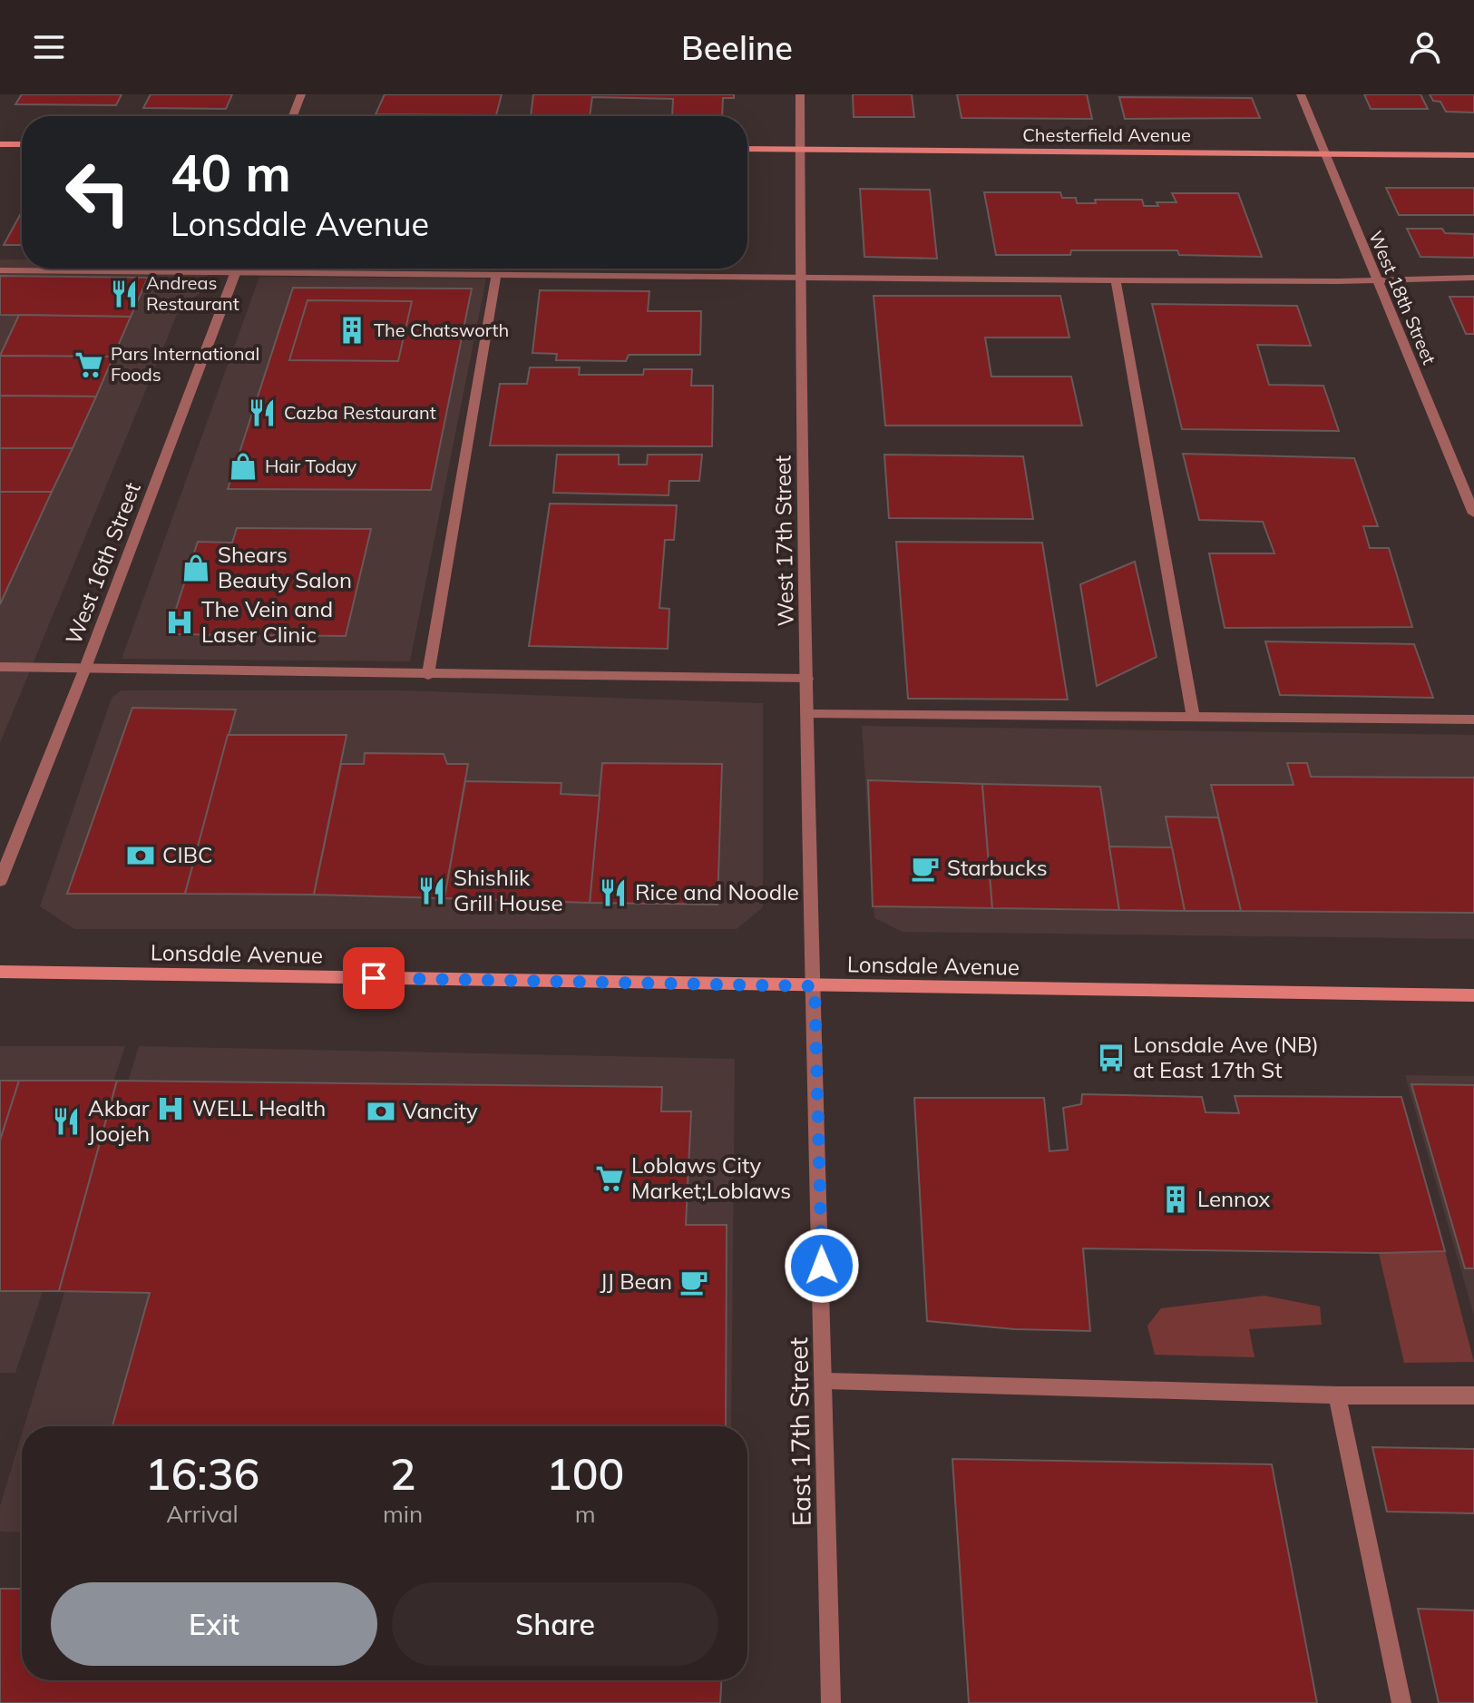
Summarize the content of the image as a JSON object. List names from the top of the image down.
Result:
{
  "streets": {
    "main road": ["Chesterfield Avenue", "Lonsdale Avenue"],
    "street": [
      "West 18th Street",
      "West 17th Street",
      "West 16th Street",
      "East 17th Street"
    ]
  },
  "crossings": [
    ["Chesterfield Avenue", "West 18th Street"],
    ["Chesterfield Avenue", "West 17th Street"],
    ["West 17th Street", "Lonsdale Avenue"],
    ["West 17th Street", "East 17th Street"],
    ["Lonsdale Avenue", "East 17th Street"]
  ],
  "places": {
    "restaurant": [
      "Andreas Restaurant",
      "Cazba Restaurant",
      "Shishlik Grill House",
      "Rice and Noodle",
      "Akbar Joojeh"
    ],
    "building": ["The Chatsworth", "Lennox"],
    "supermarket": ["Pars International Foods", "Loblaws City Market;Loblaws"],
    "shop": ["Hair Today", "Shears Beauty Salon"],
    "hospital": ["The Vein and Laser Clinic", "WELL Health"],
    "bank": ["CIBC", "Vancity"],
    "cafe": ["Starbucks", "JJ Bean"],
    "bus stop": ["Lonsdale Ave (NB) at East 17th St"]
  },
  "page": {
    "header": "Beeline",
    "turn": ["40 m", "Lonsdale Avenue"],
    "eta": [
      "16:36",
      "Arrival",
      "2",
      "min",
      "100",
      "m"
    ],
    "buttons": ["Exit", "Share"]
  }
}
